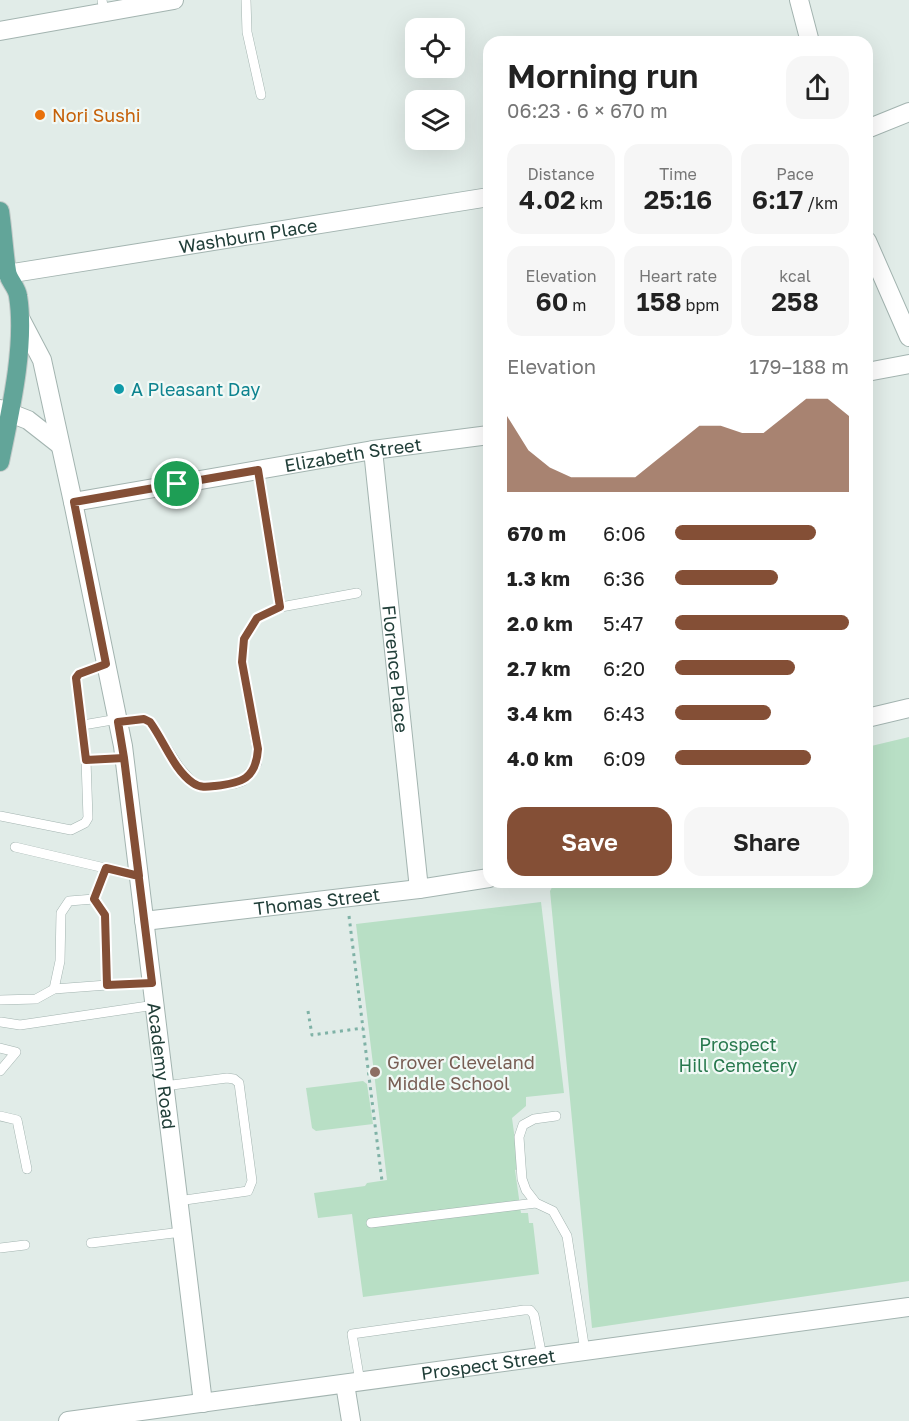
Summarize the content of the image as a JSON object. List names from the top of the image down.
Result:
{
  "streets": {
    "street": [
      "Washburn Place",
      "Elizabeth Street",
      "Florence Place",
      "Thomas Street",
      "Academy Road",
      "Prospect Street"
    ]
  },
  "crossings": [
    ["Elizabeth Street", "Florence Place"],
    ["Elizabeth Street", "Academy Road"],
    ["Florence Place", "Thomas Street"],
    ["Thomas Street", "Academy Road"],
    ["Academy Road", "Prospect Street"]
  ],
  "parks": ["Prospect Hill Cemetery"],
  "places": ["Nori Sushi", "A Pleasant Day", "Grover Cleveland Middle School"],
  "page": {
    "heading": ["Morning run", "06:23 · 6 × 670 m"],
    "stats": [
      ["Distance", "4.02 km"],
      ["Time", "25:16"],
      ["Pace", "6:17 /km"],
      ["Elevation", "60 m"],
      ["Heart rate", "158 bpm"],
      ["kcal", "258"]
    ],
    "chart": ["Elevation", "179–188 m"],
    "list": [
      {
        "name": "670 m",
        "note": "6:06"
      },
      {
        "name": "1.3 km",
        "note": "6:36"
      },
      {
        "name": "2.0 km",
        "note": "5:47"
      },
      {
        "name": "2.7 km",
        "note": "6:20"
      },
      {
        "name": "3.4 km",
        "note": "6:43"
      },
      {
        "name": "4.0 km",
        "note": "6:09"
      }
    ],
    "buttons": ["Save", "Share"]
  }
}
